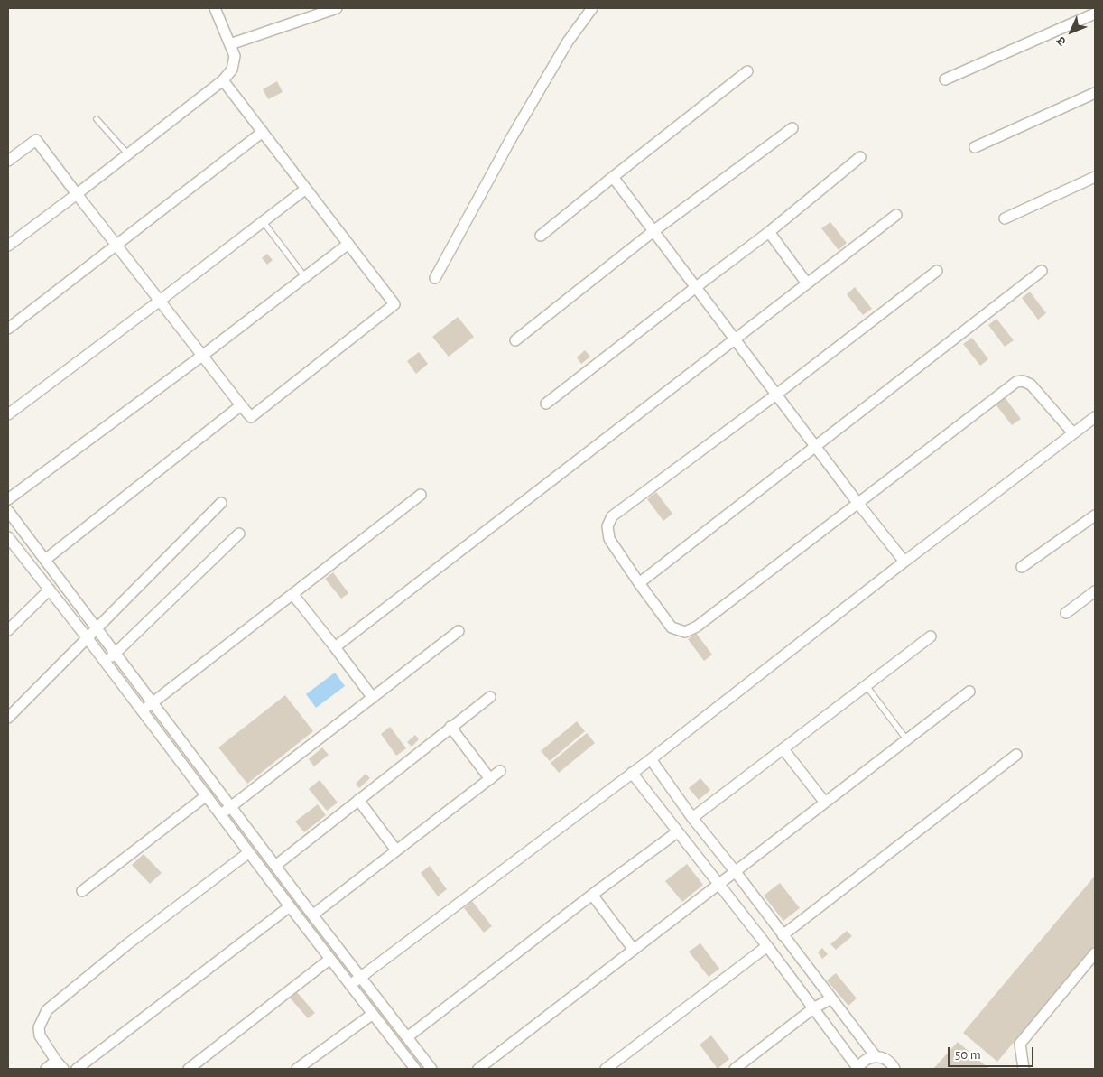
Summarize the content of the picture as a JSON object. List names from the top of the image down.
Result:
{
  "scale_bar": "50 m",
  "north": "bottom left"
}
